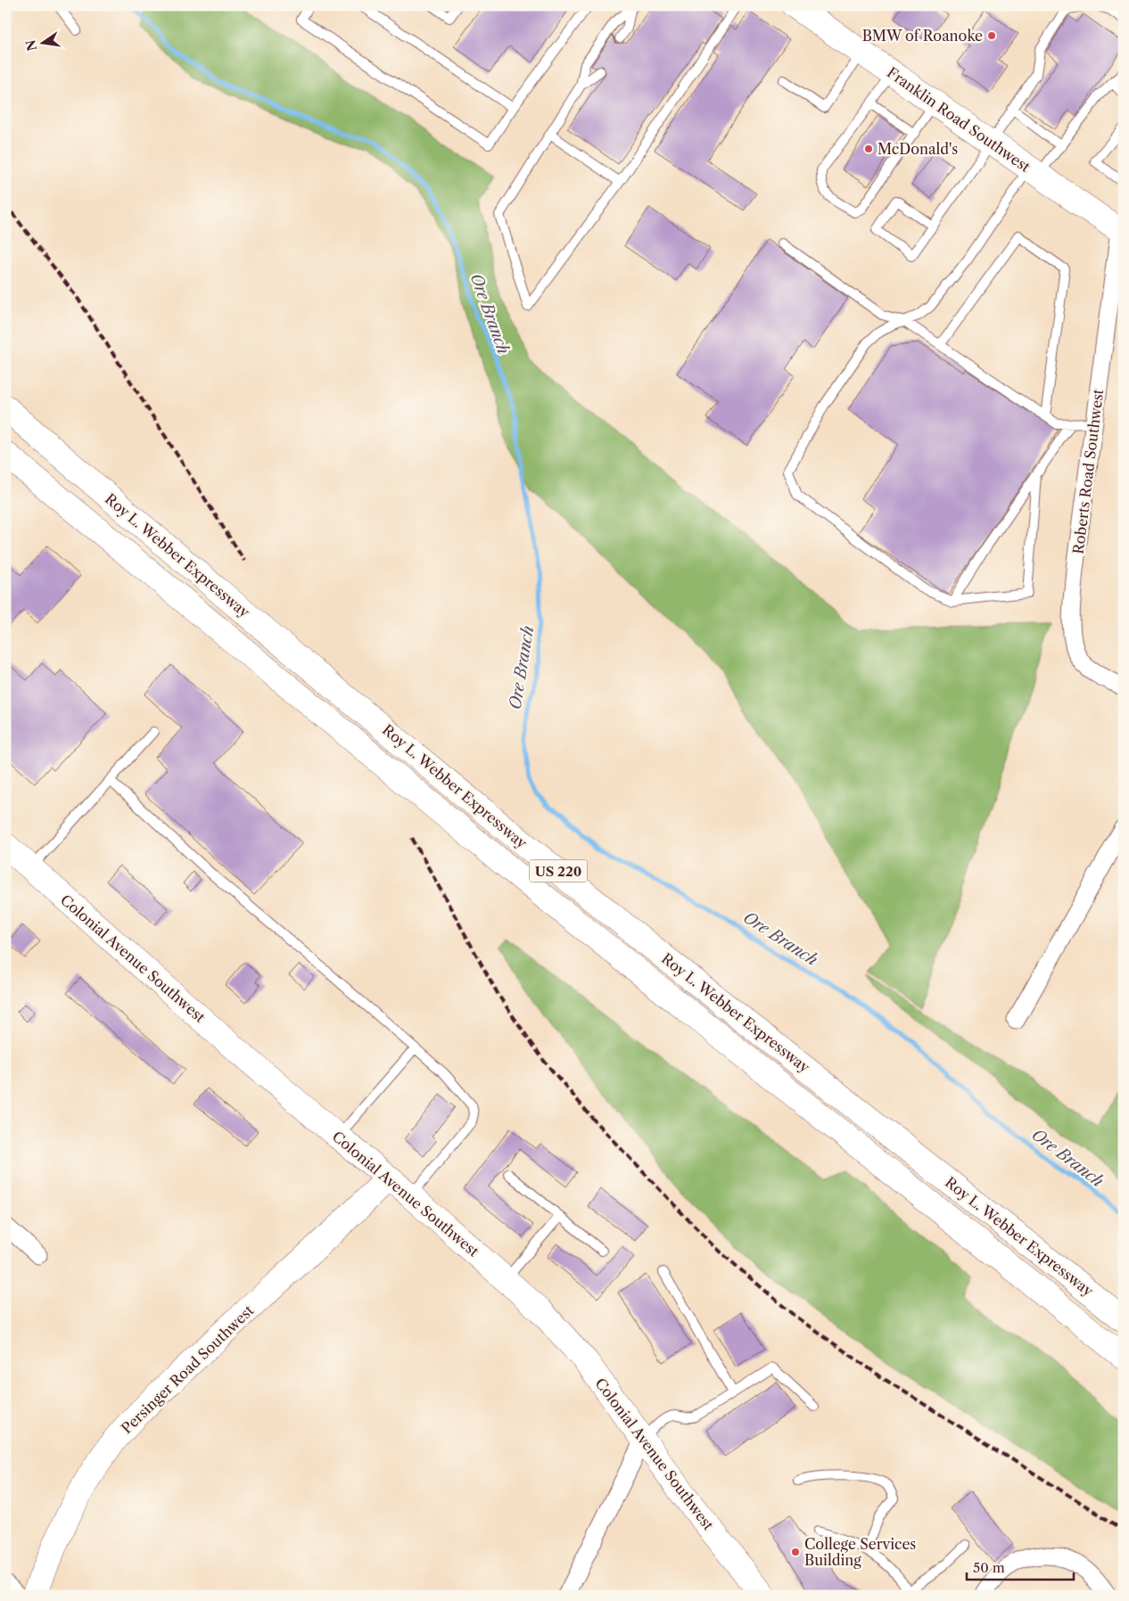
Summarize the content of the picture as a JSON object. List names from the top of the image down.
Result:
{
  "streets": {
    "main road": [
      "Franklin Road Southwest",
      "Roy L. Webber Expressway",
      "US 220",
      "Colonial Avenue Southwest",
      "Persinger Road Southwest"
    ],
    "street": ["Roberts Road Southwest"]
  },
  "crossings": [
    ["Franklin Road Southwest", "Roberts Road Southwest"],
    ["Colonial Avenue Southwest", "Persinger Road Southwest"]
  ],
  "water": ["Ore Branch"],
  "places": ["BMW of Roanoke", "McDonald's", "College Services Building"],
  "scale_bar": "50 m",
  "north": "left"
}
